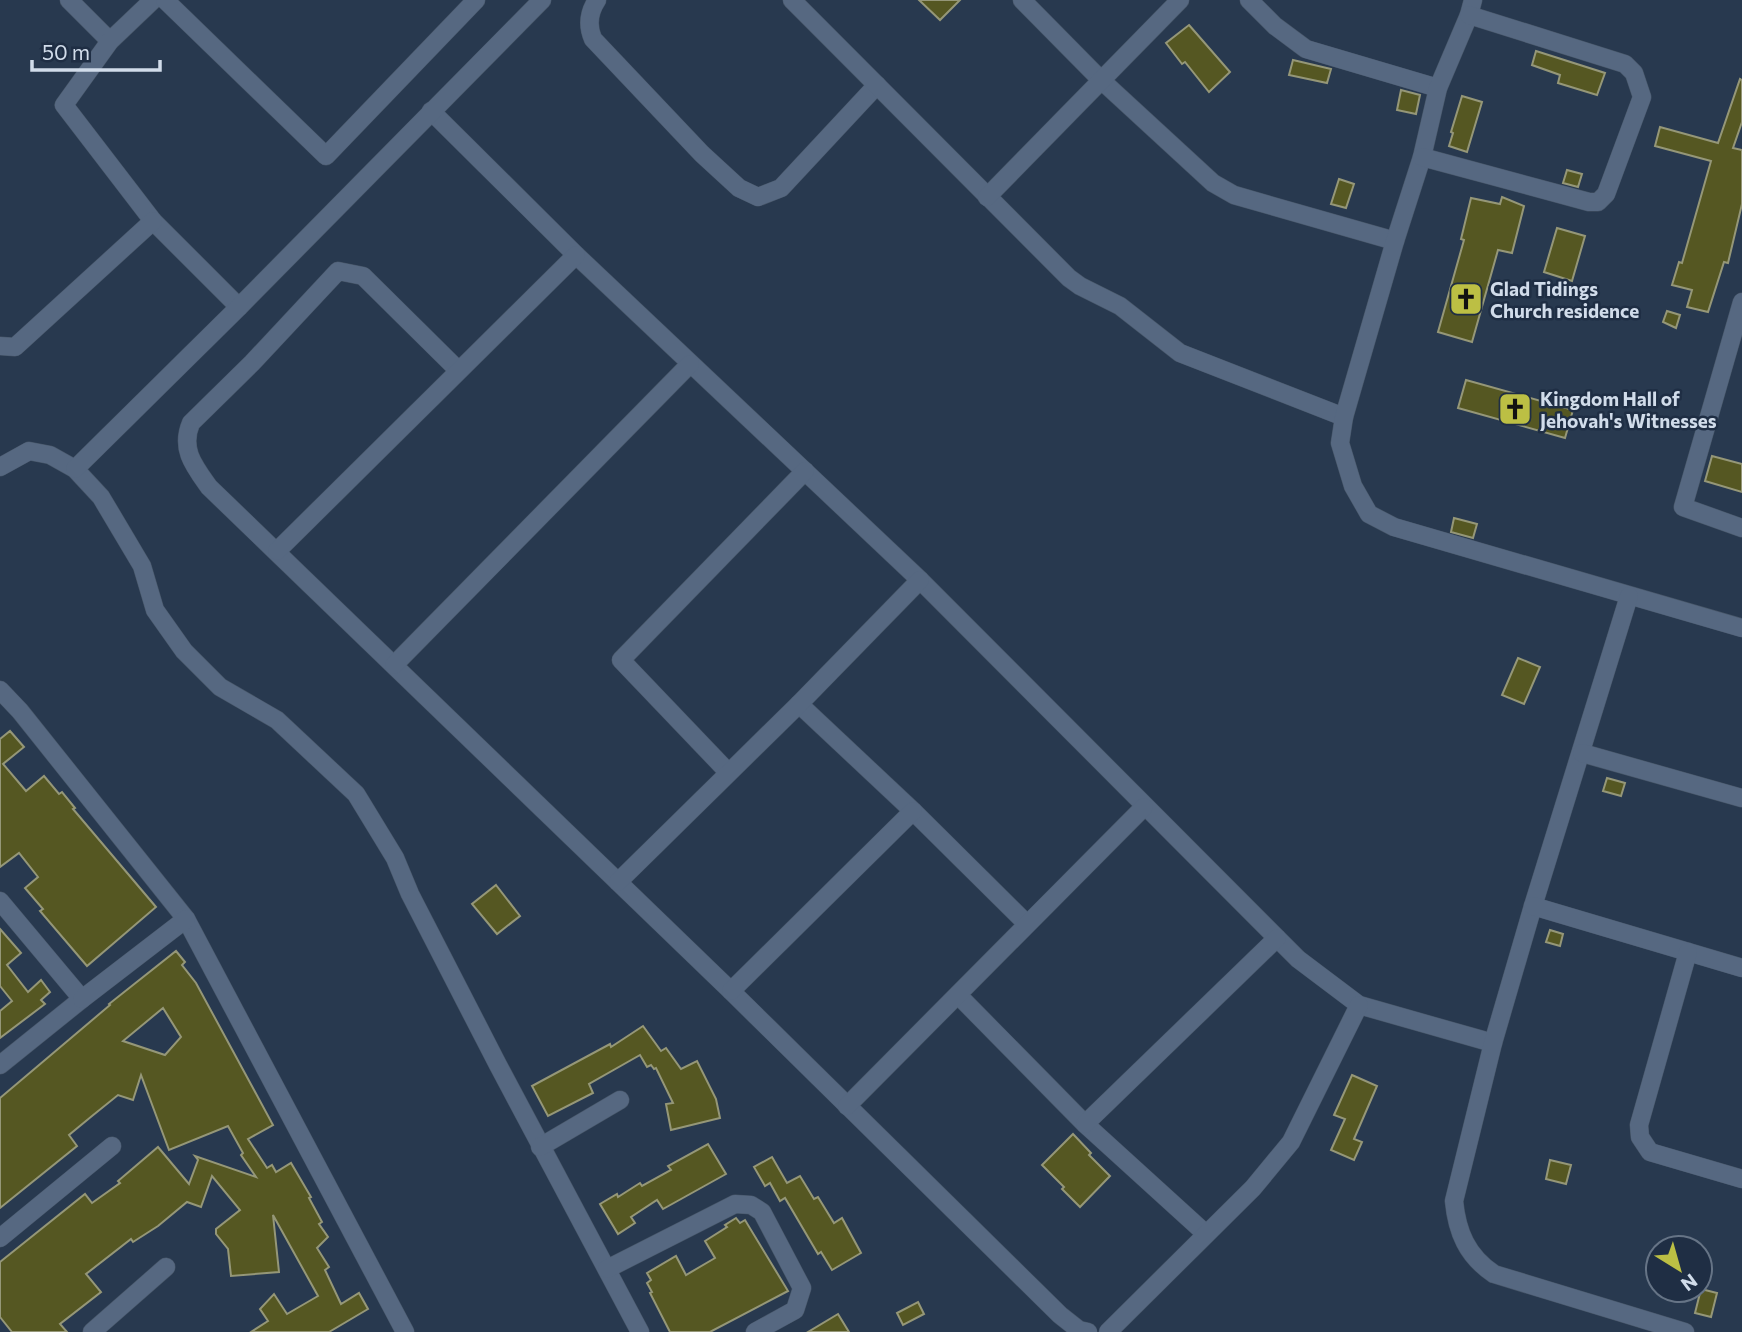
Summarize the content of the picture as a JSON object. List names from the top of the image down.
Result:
{
  "places": {
    "church": ["Glad Tidings Church residence", "Kingdom Hall of Jehovah's Witnesses"]
  },
  "scale_bar": "50 m",
  "north": "bottom right"
}
